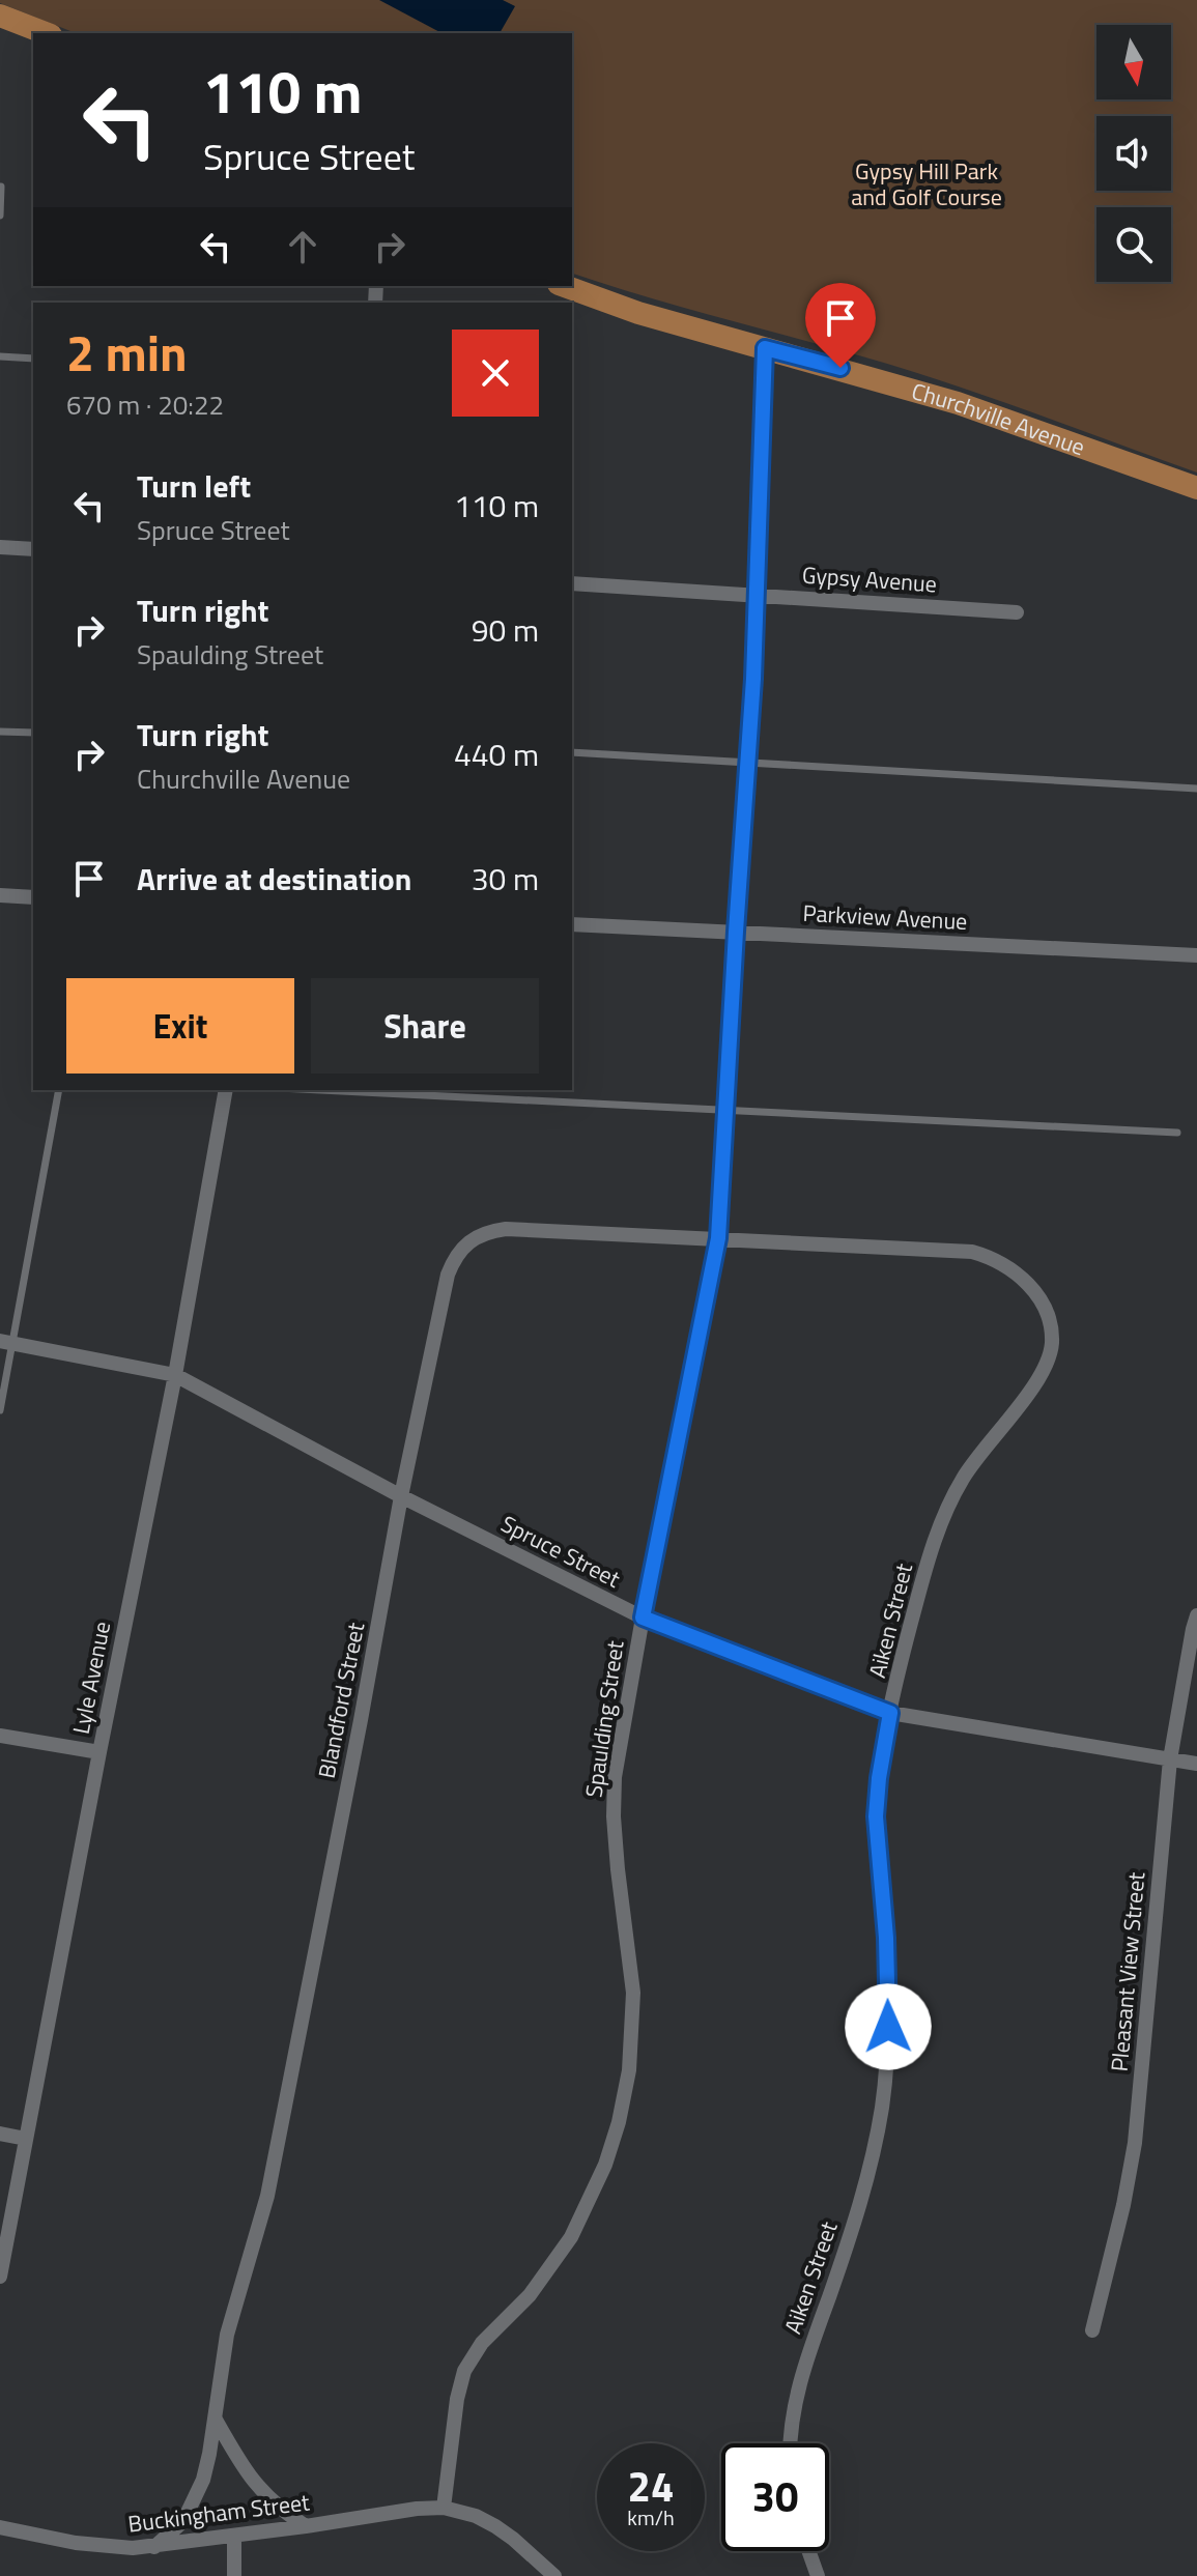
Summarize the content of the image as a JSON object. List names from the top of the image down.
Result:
{
  "streets": {
    "main road": ["Churchville Avenue"],
    "street": [
      "Gypsy Avenue",
      "Parkview Avenue",
      "Spruce Street",
      "Aiken Street",
      "Lyle Avenue",
      "Blandford Street",
      "Spaulding Street",
      "Pleasant View Street",
      "Buckingham Street"
    ]
  },
  "crossings": [
    ["Churchville Avenue", "Spaulding Street"],
    ["Gypsy Avenue", "Spaulding Street"],
    ["Parkview Avenue", "Spaulding Street"],
    ["Spruce Street", "Aiken Street"],
    ["Spruce Street", "Lyle Avenue"],
    ["Spruce Street", "Blandford Street"],
    ["Spruce Street", "Spaulding Street"],
    ["Spruce Street", "Pleasant View Street"],
    ["Aiken Street", "Blandford Street"],
    ["Aiken Street", "Spaulding Street"],
    ["Blandford Street", "Spaulding Street"],
    ["Blandford Street", "Buckingham Street"],
    ["Spaulding Street", "Buckingham Street"]
  ],
  "parks": ["Gypsy Hill Park and Golf Course"],
  "north": "bottom",
  "page": {
    "turn": ["110 m", "Spruce Street"],
    "heading": ["2 min", "670 m · 20:22"],
    "list": [
      {
        "name": "Turn left",
        "note": "Spruce Street",
        "value": "110 m"
      },
      {
        "name": "Turn right",
        "note": "Spaulding Street",
        "value": "90 m"
      },
      {
        "name": "Turn right",
        "note": "Churchville Avenue",
        "value": "440 m"
      },
      {
        "name": "Arrive at destination",
        "value": "30 m"
      }
    ],
    "buttons": ["Exit", "Share"],
    "speed": "24 km/h",
    "limit": "30"
  }
}
